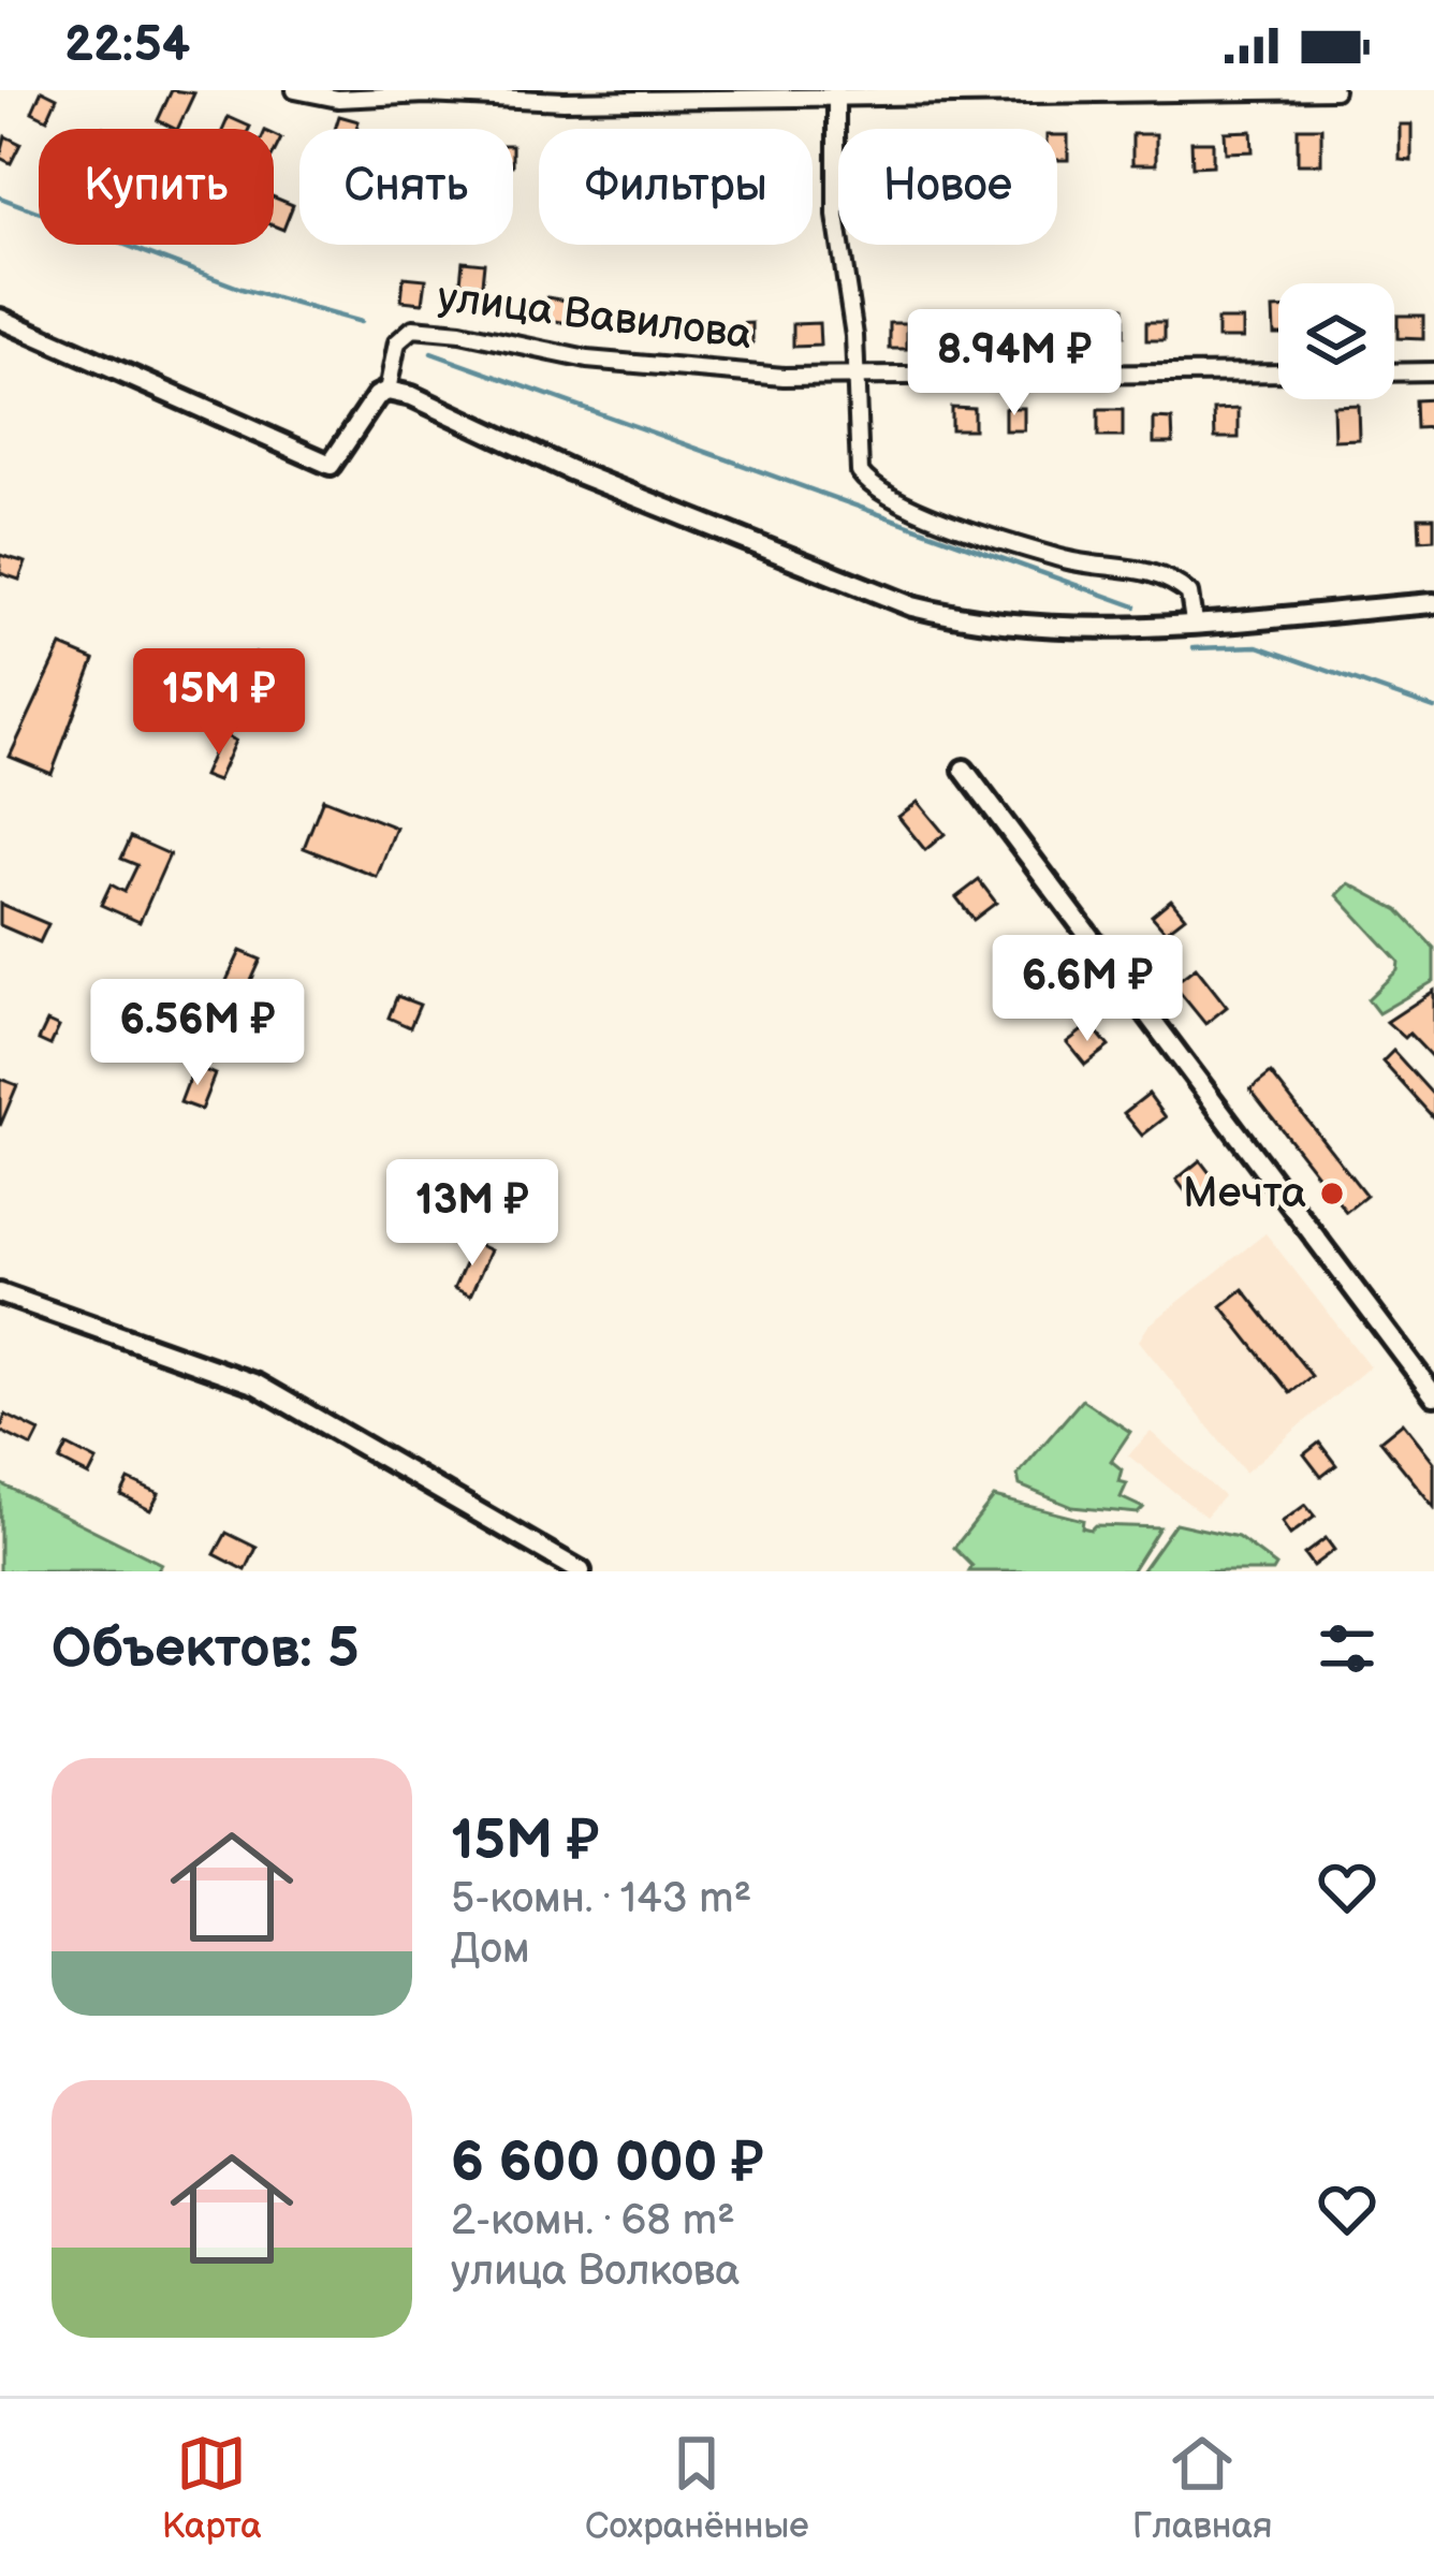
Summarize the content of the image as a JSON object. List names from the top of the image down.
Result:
{
  "streets": {
    "street": ["улица Вавилова"]
  },
  "places": ["Мечта"],
  "page": {
    "status": "22:54",
    "chip": [
      "Купить",
      "Снять",
      "Фильтры",
      "Новое"
    ],
    "price": [
      "8.94M ₽",
      "15M ₽",
      "6.6M ₽",
      "6.56M ₽",
      "13M ₽"
    ],
    "heading": "Объектов: 5",
    "list": [
      {
        "name": "15M ₽",
        "note": "5-комн. · 143 m² · Дом"
      },
      {
        "name": "6 600 000 ₽",
        "note": "2-комн. · 68 m² · улица Волкова"
      }
    ],
    "tabs": ["Карта", "Сохранённые", "Главная"]
  }
}
